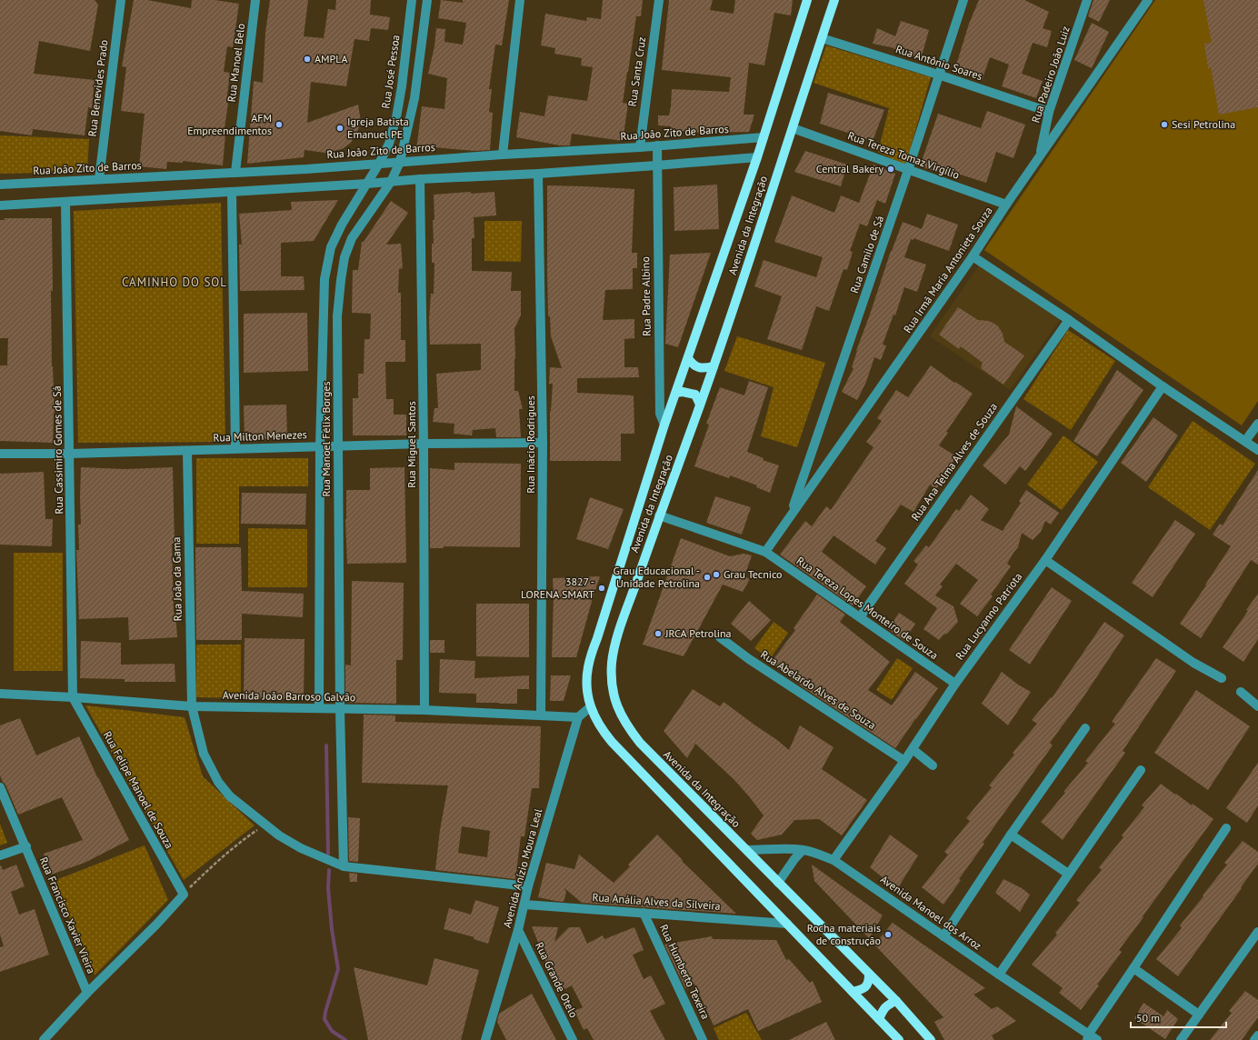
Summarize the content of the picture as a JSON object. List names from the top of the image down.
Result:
{
  "streets": {
    "main road": ["Avenida da Integração"],
    "street": [
      "Rua Manoel Belo",
      "Rua Antônio Soares",
      "Rua José Pessoa",
      "Rua Santa Cruz",
      "Rua Padeiro João Luiz",
      "Rua Benevides Prado",
      "Rua João Zito de Barros",
      "Rua Tereza Tomaz Virgílio",
      "Rua Camilo de Sá",
      "Rua Irmã Maria Antonieta Souza",
      "Rua Padre Albino",
      "Rua Milton Menezes",
      "Rua Manoel Félix Borges",
      "Rua Miguel Santos",
      "Rua Inácio Rodrigues",
      "Rua Cassimiro Gomes de Sá",
      "Rua Ana Telma Alves de Souza",
      "Rua João da Gama",
      "Rua Tereza Lopes Monteiro de Souza",
      "Rua Lucyanno Patriota",
      "Rua Abelardo Alves de Souza",
      "Avenida João Barroso Galvão",
      "Rua Felipe Manoel de Souza",
      "Avenida Anízio Moura Leal",
      "Rua Anália Alves da Silveira",
      "Avenida Manoel dos Arroz",
      "Rua Francisco Xavier Vieira",
      "Rua Humberto Texeira",
      "Rua Grande Otelo"
    ]
  },
  "crossings": [
    ["Rua Manoel Belo", "Rua João Zito de Barros"],
    ["Rua Antônio Soares", "Rua Padeiro João Luiz"],
    ["Rua Antônio Soares", "Avenida da Integração"],
    ["Rua Antônio Soares", "Rua Camilo de Sá"],
    ["Rua José Pessoa", "Rua João Zito de Barros"],
    ["Rua José Pessoa", "Rua Manoel Félix Borges"],
    ["Rua Santa Cruz", "Rua João Zito de Barros"],
    ["Rua Padeiro João Luiz", "Rua Irmã Maria Antonieta Souza"],
    ["Rua Benevides Prado", "Rua João Zito de Barros"],
    ["Rua João Zito de Barros", "Avenida da Integração"],
    ["Rua João Zito de Barros", "Rua Padre Albino"],
    ["Rua Tereza Tomaz Virgílio", "Avenida da Integração"],
    ["Rua Tereza Tomaz Virgílio", "Rua Camilo de Sá"],
    ["Rua Tereza Tomaz Virgílio", "Rua Irmã Maria Antonieta Souza"],
    ["Avenida da Integração", "Rua Padre Albino"],
    ["Avenida da Integração", "Rua Tereza Lopes Monteiro de Souza"],
    ["Avenida da Integração", "Rua Anália Alves da Silveira"],
    ["Avenida da Integração", "Avenida Manoel dos Arroz"],
    ["Rua Camilo de Sá", "Rua Irmã Maria Antonieta Souza"],
    ["Rua Irmã Maria Antonieta Souza", "Rua Tereza Lopes Monteiro de Souza"],
    ["Rua Milton Menezes", "Rua Manoel Félix Borges"],
    ["Rua Milton Menezes", "Rua Miguel Santos"],
    ["Rua Milton Menezes", "Rua Inácio Rodrigues"],
    ["Rua Milton Menezes", "Rua Cassimiro Gomes de Sá"],
    ["Rua Milton Menezes", "Rua João da Gama"],
    ["Rua Manoel Félix Borges", "Avenida João Barroso Galvão"],
    ["Rua Miguel Santos", "Avenida João Barroso Galvão"],
    ["Rua Inácio Rodrigues", "Avenida João Barroso Galvão"],
    ["Rua Cassimiro Gomes de Sá", "Avenida João Barroso Galvão"],
    ["Rua Cassimiro Gomes de Sá", "Rua Felipe Manoel de Souza"],
    ["Rua Ana Telma Alves de Souza", "Rua Tereza Lopes Monteiro de Souza"],
    ["Rua João da Gama", "Avenida João Barroso Galvão"],
    ["Rua Tereza Lopes Monteiro de Souza", "Rua Lucyanno Patriota"],
    ["Rua Lucyanno Patriota", "Rua Abelardo Alves de Souza"],
    ["Rua Lucyanno Patriota", "Avenida Manoel dos Arroz"],
    ["Avenida João Barroso Galvão", "Rua Felipe Manoel de Souza"],
    ["Avenida João Barroso Galvão", "Avenida Anízio Moura Leal"],
    ["Avenida Anízio Moura Leal", "Rua Anália Alves da Silveira"],
    ["Avenida Anízio Moura Leal", "Rua Grande Otelo"],
    ["Rua Anália Alves da Silveira", "Rua Humberto Texeira"]
  ],
  "districts": ["CAMINHO DO SOL"],
  "places": [
    "AMPLA",
    "AFM Empreendimentos",
    "Sesi Petrolina",
    "Igreja Batista Emanuel PE",
    "Central Bakery",
    "Grau Tecnico",
    "Grau Educacional - Unidade Petrolina",
    "3827 - LORENA SMART",
    "JRCA Petrolina",
    "Rocha materiais de construção"
  ],
  "scale_bar": "50 m"
}
